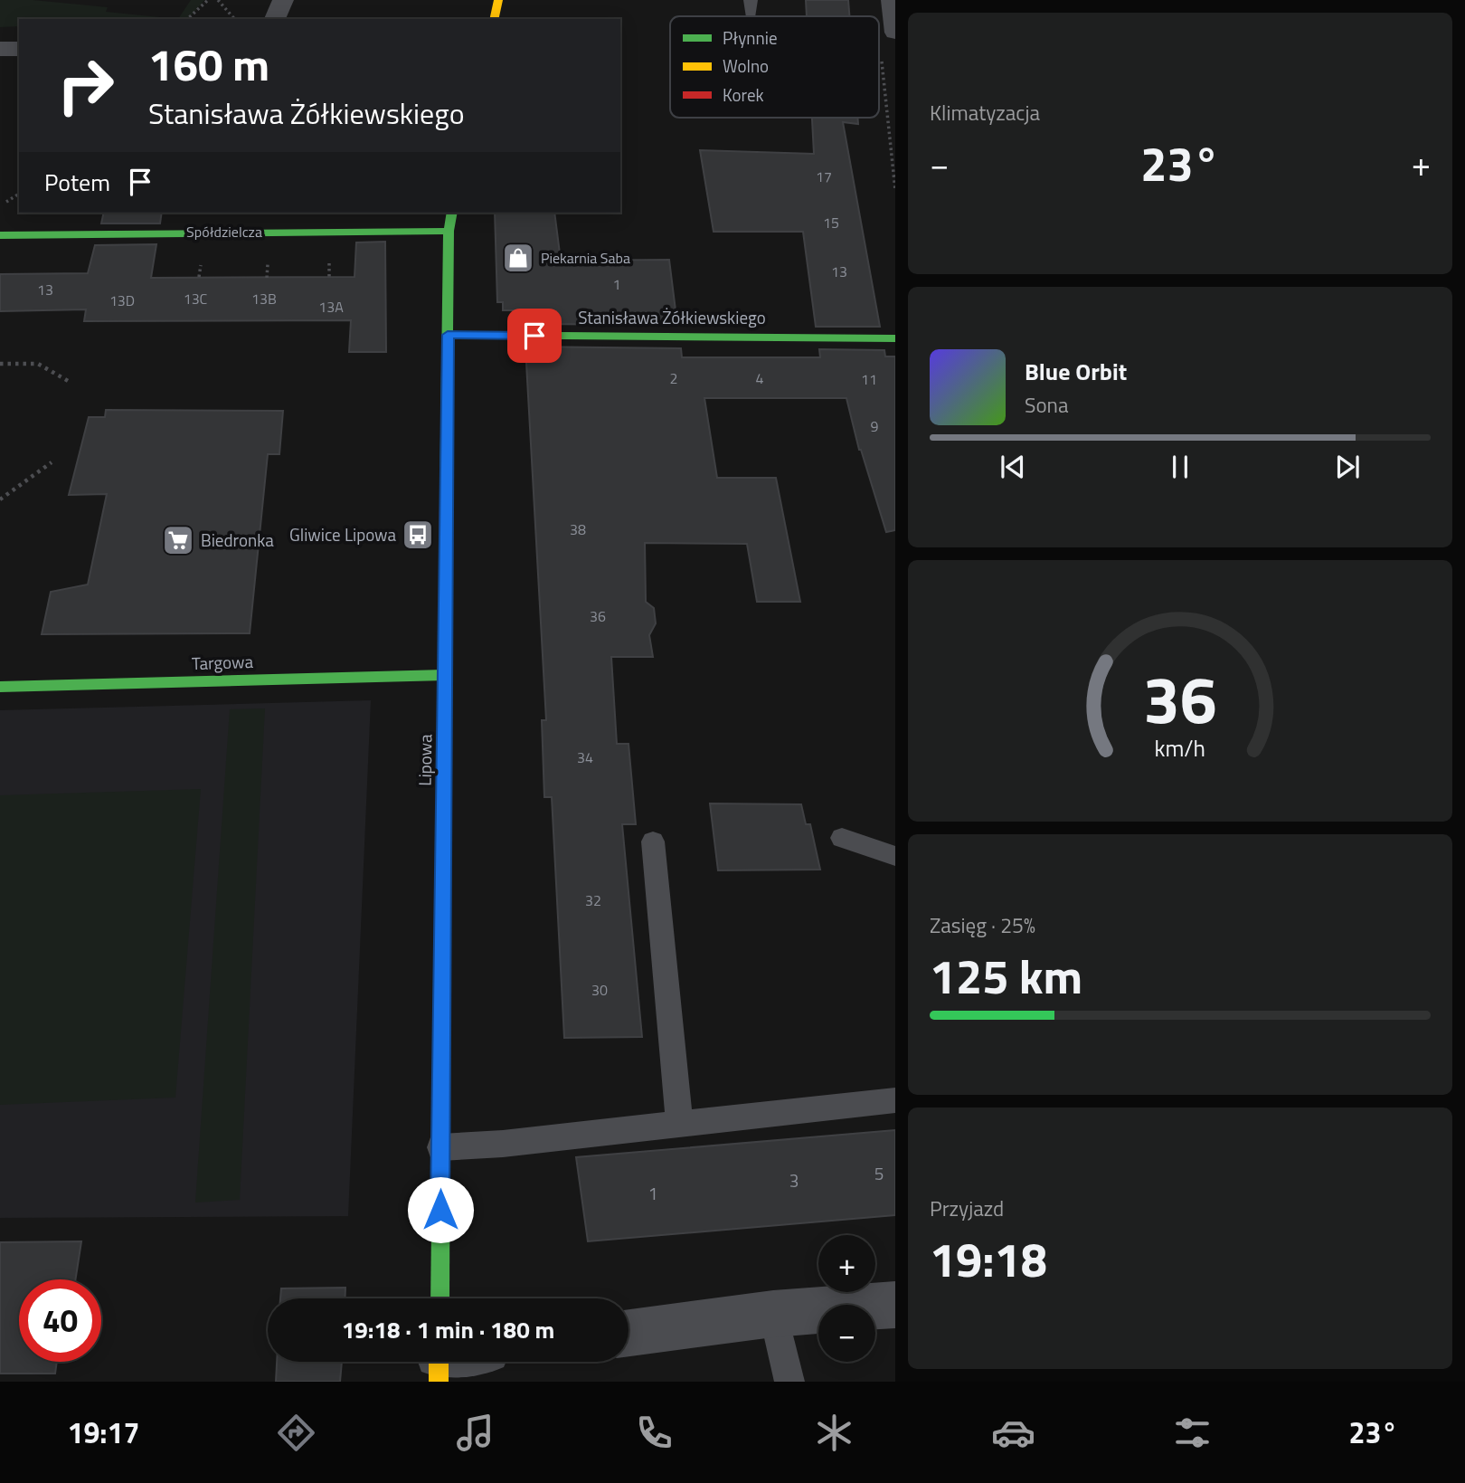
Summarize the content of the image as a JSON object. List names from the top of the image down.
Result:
{
  "streets": {
    "street": [
      "Spółdzielcza",
      "Stanisława Żółkiewskiego",
      "Targowa",
      "Lipowa"
    ]
  },
  "crossings": [
    ["Spółdzielcza", "Lipowa"],
    ["Stanisława Żółkiewskiego", "Lipowa"],
    ["Targowa", "Lipowa"]
  ],
  "places": {
    "shop": ["Piekarnia Saba"],
    "bus stop": ["Gliwice Lipowa"],
    "supermarket": ["Biedronka"]
  },
  "house_numbers": [
    "17",
    "15",
    "13",
    "1",
    "13",
    "13C",
    "13B",
    "13D",
    "13A",
    "2",
    "4",
    "11",
    "9",
    "38",
    "36",
    "34",
    "32",
    "30",
    "5",
    "3",
    "1"
  ],
  "legend": ["Płynnie", "Wolno", "Korek"],
  "page": {
    "tile": [
      "Klimatyzacja",
      ["Zasięg · 25%", "125 km"],
      ["Przyjazd", "19:18"]
    ],
    "turn": ["160 m", "Stanisława Żółkiewskiego"],
    "heat": ["−", "23°", "+"],
    "then": "Potem",
    "song": ["Blue Orbit", "Sona"],
    "map_buttons": ["+", "−"],
    "limit": "40",
    "trip": "19:18 · 1 min · 180 m",
    "tabs": ["19:17", "23°"],
    "gauge": ["36", "km/h"]
  }
}
